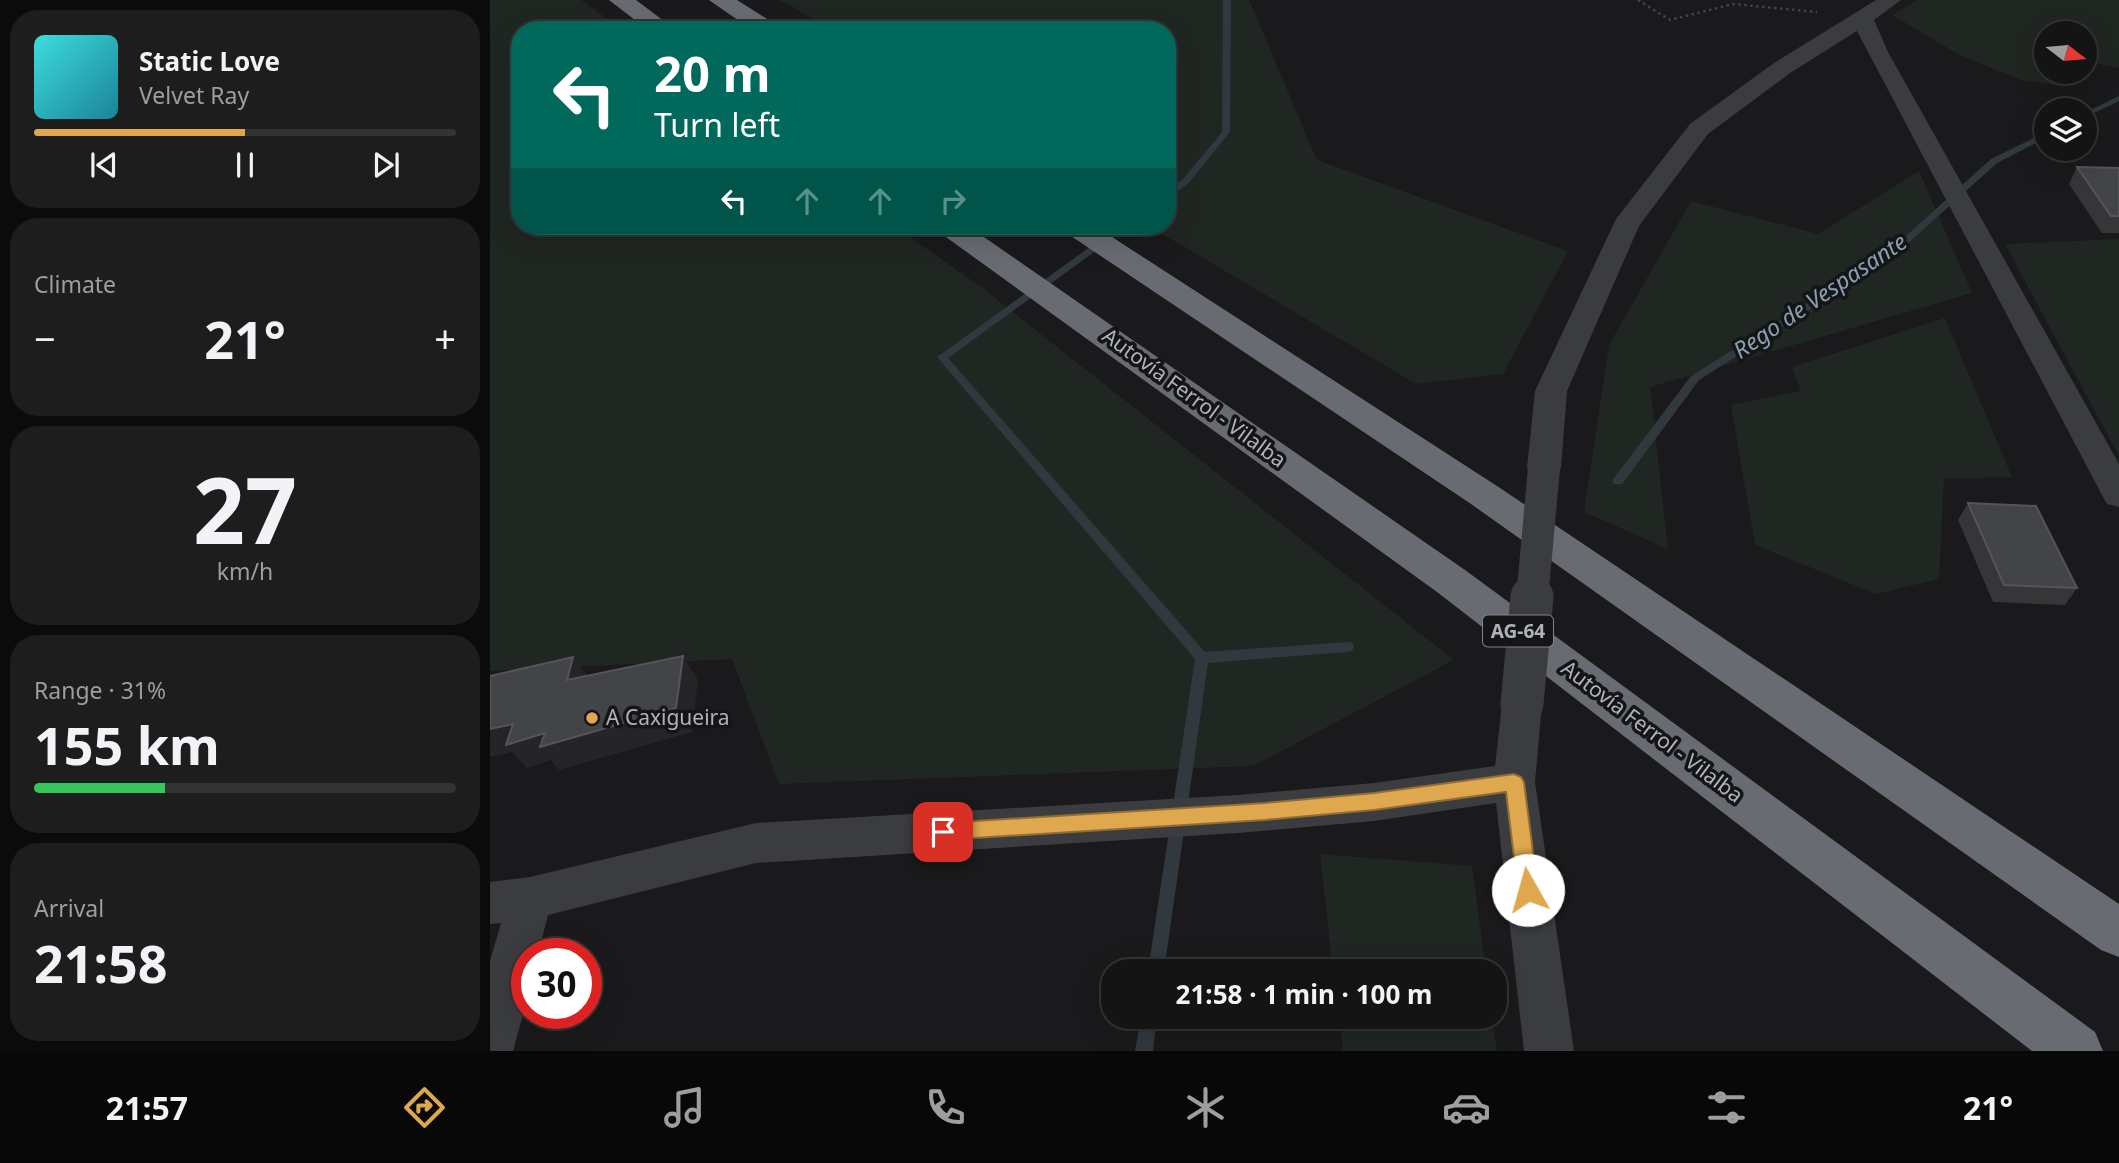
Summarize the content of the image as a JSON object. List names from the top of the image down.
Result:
{
  "streets": {
    "highway": ["Autovía Ferrol - Vilalba", "AG-64"]
  },
  "water": ["Rego de Vespasante"],
  "places": ["A Caxigueira"],
  "north": "right",
  "page": {
    "turn": ["20 m", "Turn left"],
    "song": ["Static Love", "Velvet Ray"],
    "tile": [
      "Climate",
      ["27", "km/h"],
      ["Range · 31%", "155 km"],
      ["Arrival", "21:58"]
    ],
    "heat": ["−", "21°", "+"],
    "limit": "30",
    "trip": "21:58 · 1 min · 100 m",
    "tabs": ["21:57", "21°"]
  }
}
